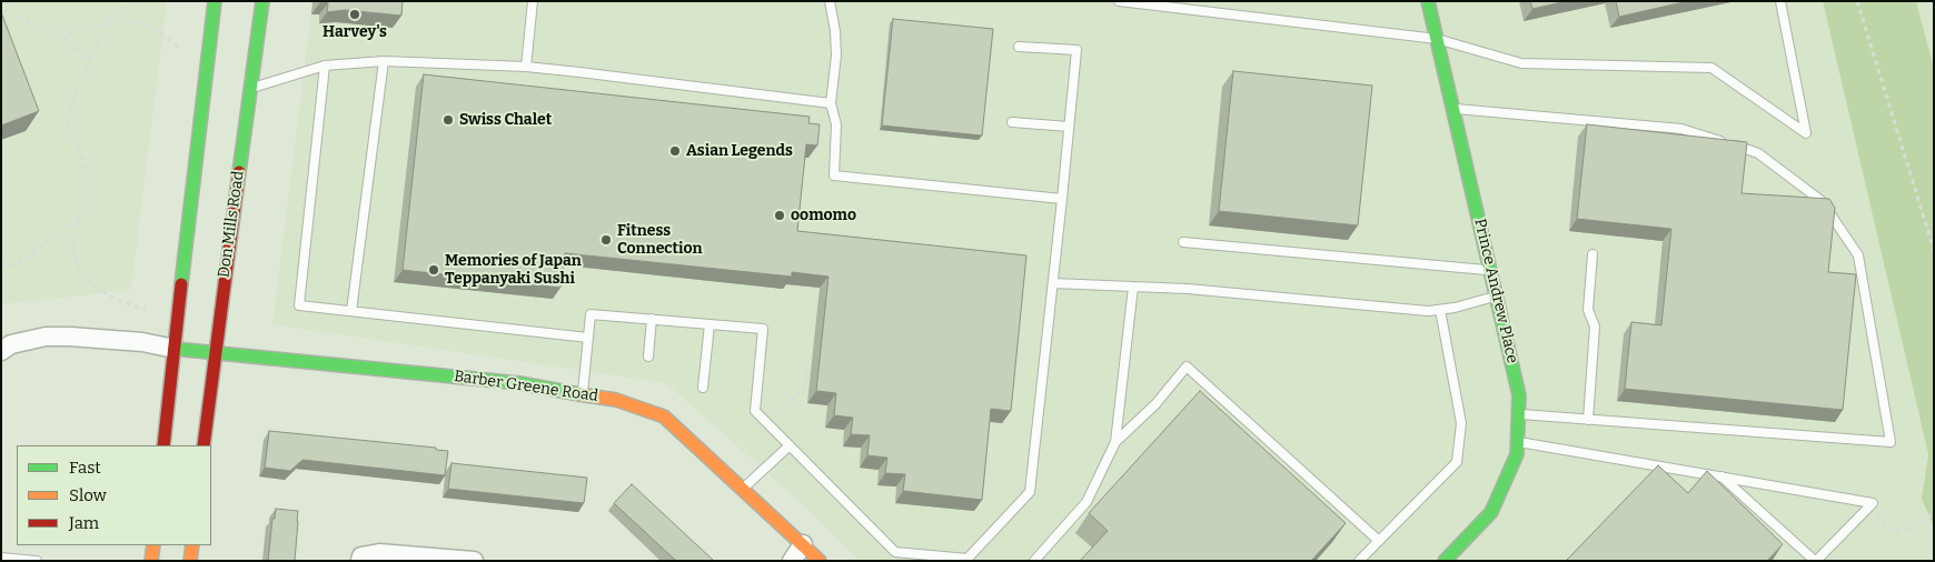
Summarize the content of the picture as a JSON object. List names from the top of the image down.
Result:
{
  "streets": {
    "street": ["Don Mills Road", "Prince Andrew Place", "Barber Greene Road"]
  },
  "crossings": [
    ["Don Mills Road", "Barber Greene Road"]
  ],
  "places": [
    "Harvey's",
    "Swiss Chalet",
    "Asian Legends",
    "oomomo",
    "Fitness Connection",
    "Memories of Japan Teppanyaki Sushi"
  ],
  "legend": ["Fast", "Slow", "Jam"]
}
